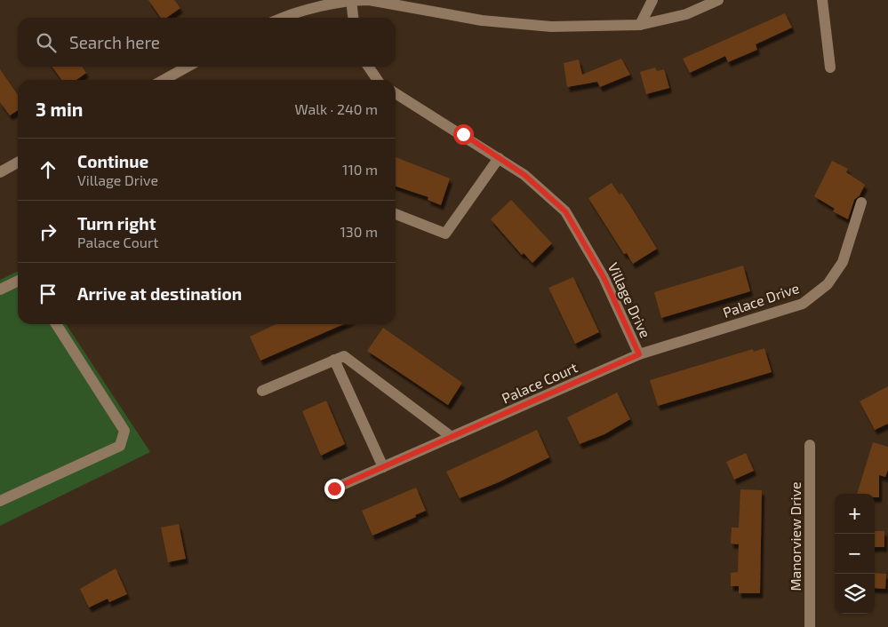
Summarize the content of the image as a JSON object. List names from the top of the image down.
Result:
{
  "streets": {
    "street": [
      "Village Drive",
      "Palace Drive",
      "Palace Court",
      "Manorview Drive"
    ]
  },
  "crossings": [
    ["Village Drive", "Palace Drive"],
    ["Village Drive", "Palace Court"],
    ["Palace Drive", "Palace Court"]
  ],
  "page": {
    "search": "Search here",
    "heading": ["3 min", "Walk · 240 m"],
    "list": [
      ["Continue", "Village Drive", "110 m"],
      ["Turn right", "Palace Court", "130 m"],
      "Arrive at destination"
    ],
    "map_buttons": ["+", "−"]
  }
}
